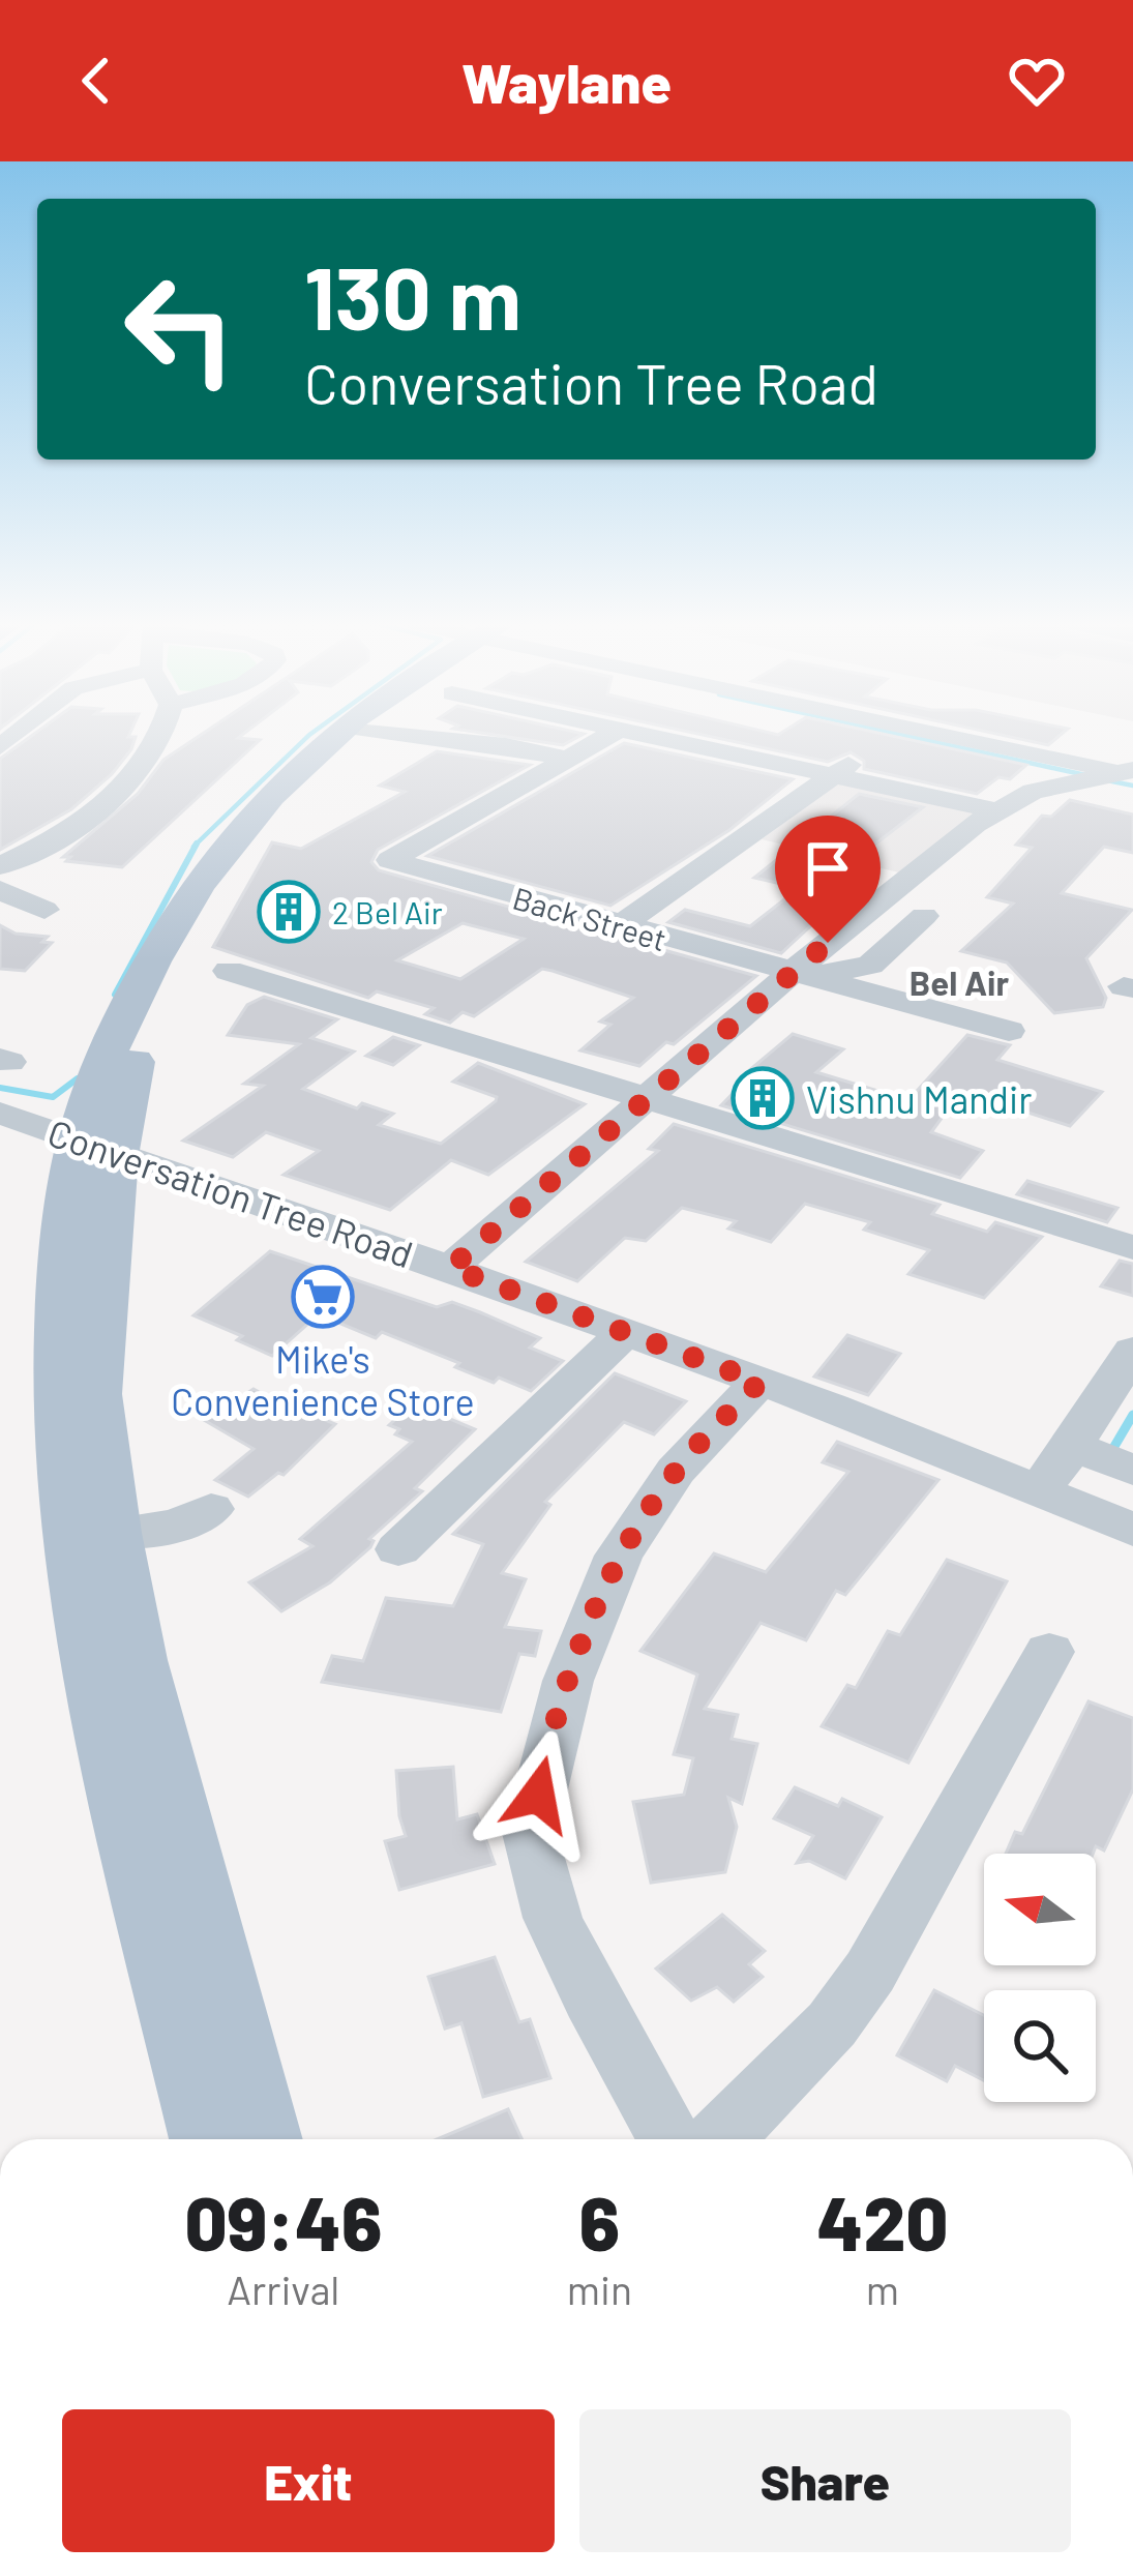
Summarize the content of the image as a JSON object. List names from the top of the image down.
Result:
{
  "streets": {
    "street": ["Back Street", "Conversation Tree Road"]
  },
  "districts": ["Bel Air"],
  "places": {
    "building": ["2 Bel Air", "Vishnu Mandir"],
    "supermarket": ["Mike's Convenience Store"]
  },
  "north": "left",
  "page": {
    "header": "Waylane",
    "turn": ["130 m", "Conversation Tree Road"],
    "eta": [
      "09:46",
      "Arrival",
      "6",
      "min",
      "420",
      "m"
    ],
    "buttons": ["Exit", "Share"]
  }
}
